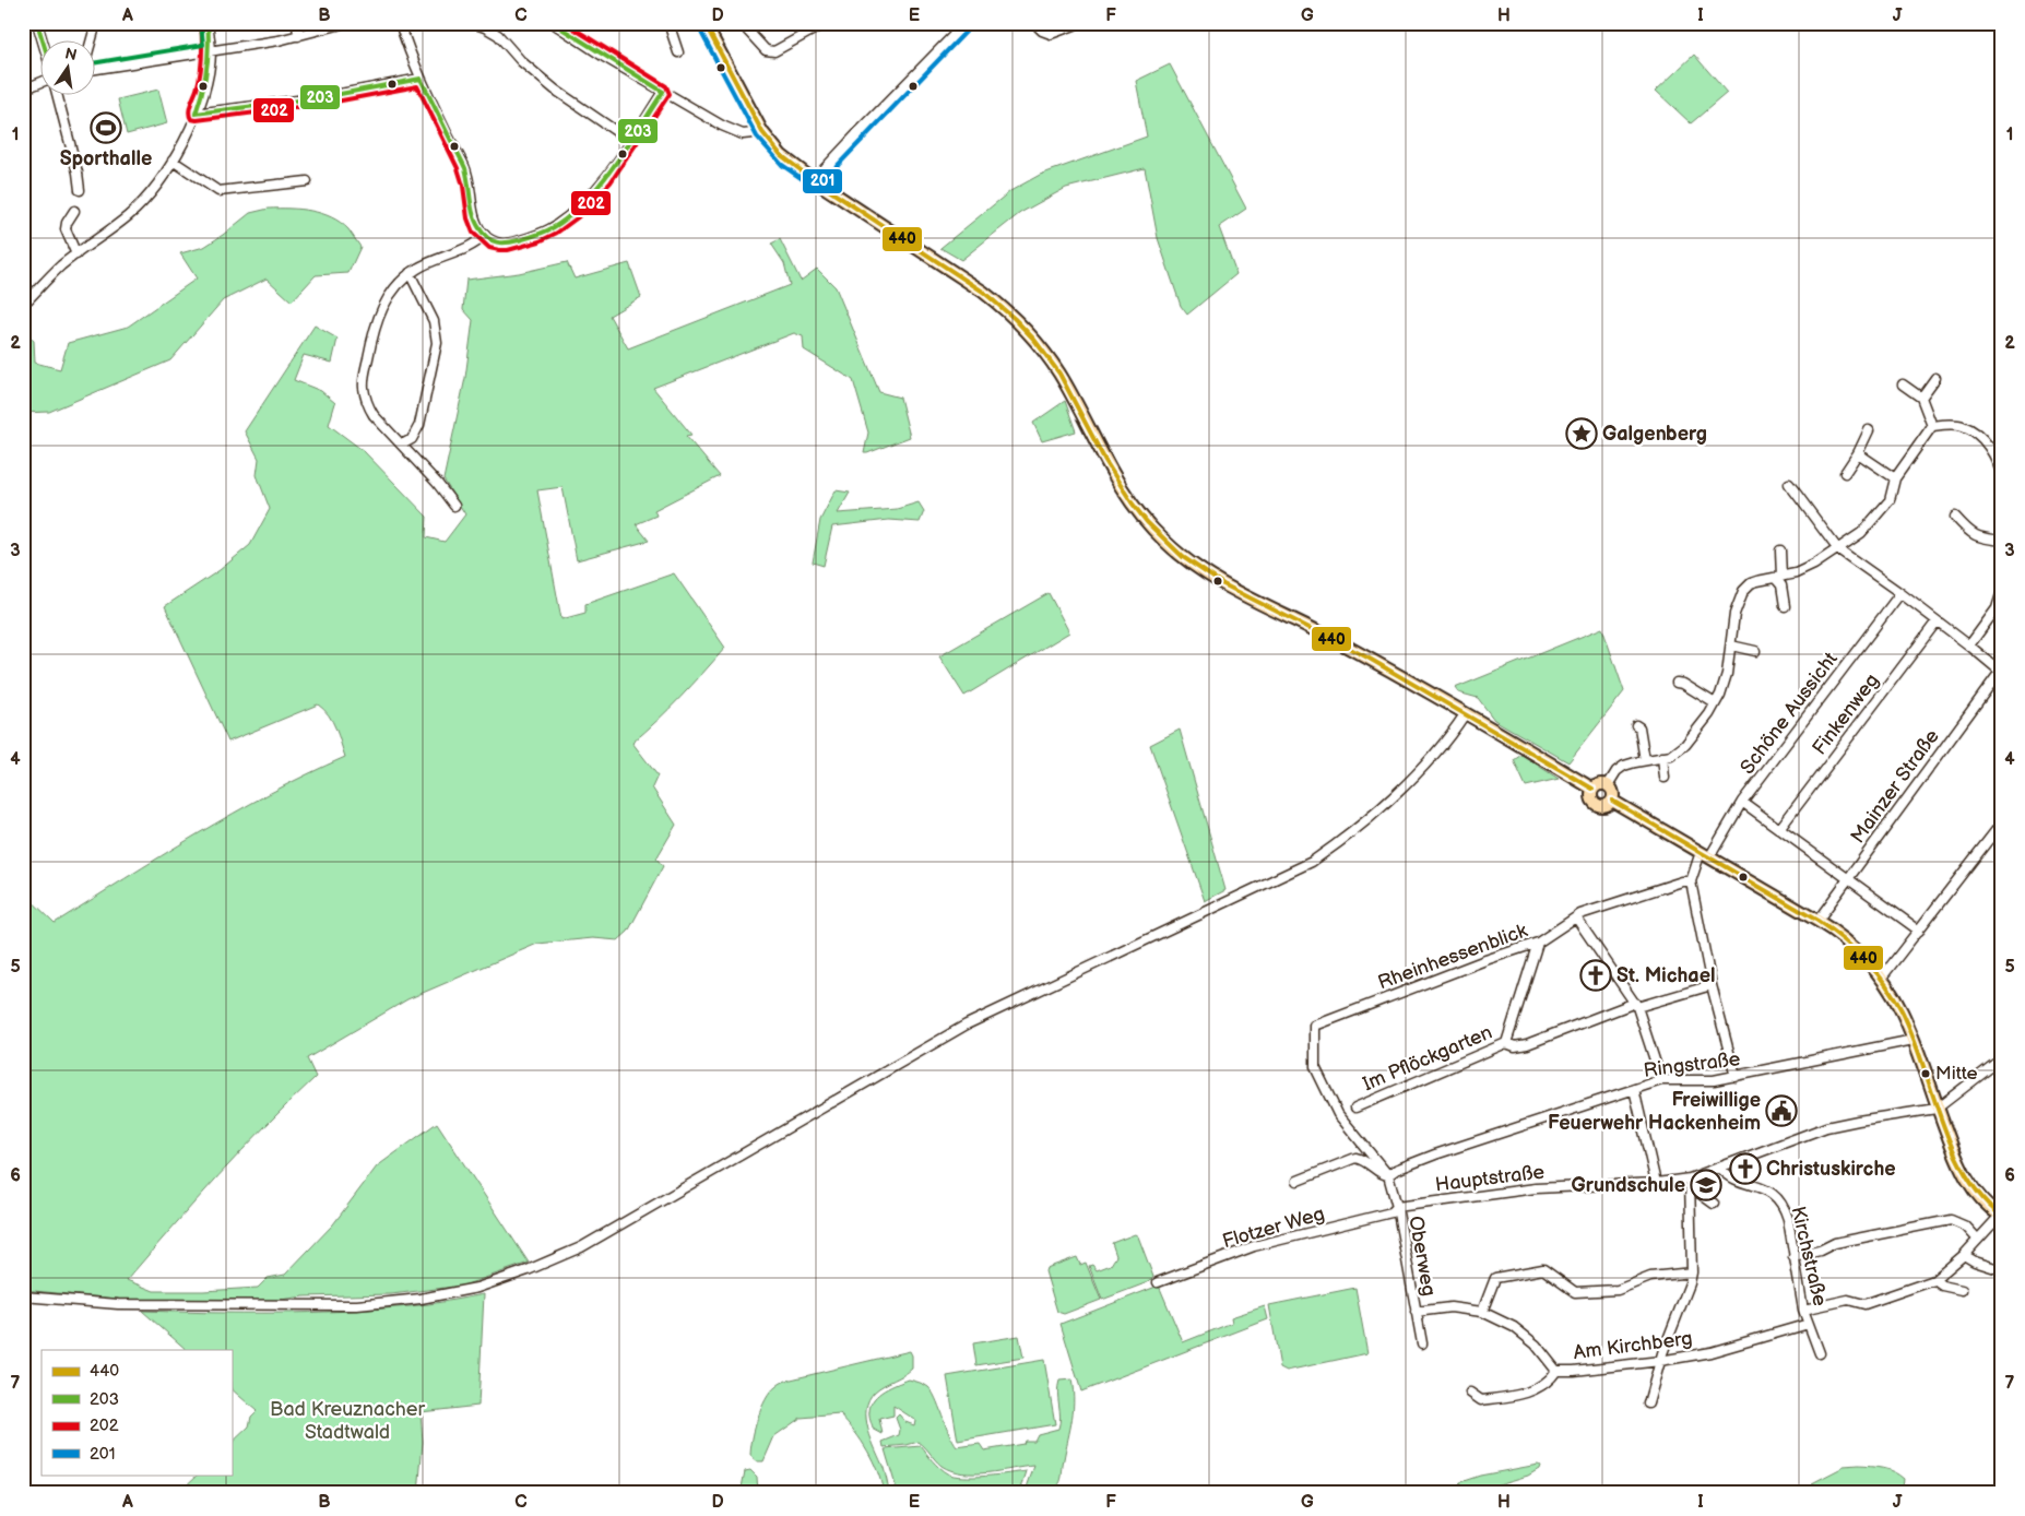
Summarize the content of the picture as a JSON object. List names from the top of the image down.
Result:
{
  "streets": {
    "street": [
      "Schöne Aussicht",
      "Finkenweg",
      "Mainzer Straße",
      "Rheinhessenblick",
      "Im Pflöckgarten",
      "Ringstraße",
      "Hauptstraße",
      "Flotzer Weg",
      "Oberweg",
      "Kirchstraße",
      "Am Kirchberg"
    ]
  },
  "crossings": [
    ["Schöne Aussicht", "Rheinhessenblick"],
    ["Rheinhessenblick", "Im Pflöckgarten"],
    ["Rheinhessenblick", "Oberweg"],
    ["Ringstraße", "Oberweg"],
    ["Hauptstraße", "Flotzer Weg"],
    ["Hauptstraße", "Oberweg"],
    ["Hauptstraße", "Kirchstraße"],
    ["Flotzer Weg", "Oberweg"],
    ["Oberweg", "Am Kirchberg"],
    ["Kirchstraße", "Am Kirchberg"]
  ],
  "parks": ["Bad Kreuznacher Stadtwald"],
  "places": {
    "sports": ["Sporthalle"],
    "place": ["Galgenberg"],
    "church": ["St. Michael", "Christuskirche"],
    "other": ["Mitte"],
    "public building": ["Freiwillige Feuerwehr Hackenheim"],
    "school or university": ["Grundschule"]
  },
  "lines": [
    "transit line 440",
    "transit line 203",
    "transit line 202",
    "transit line 201"
  ],
  "legend": [
    "440",
    "203",
    "202",
    "201"
  ],
  "north": "top",
  "grid": {
    "columns": [
      "A",
      "B",
      "C",
      "D",
      "E",
      "F",
      "G",
      "H",
      "I",
      "J"
    ],
    "rows": [
      "1",
      "2",
      "3",
      "4",
      "5",
      "6",
      "7"
    ]
  }
}
